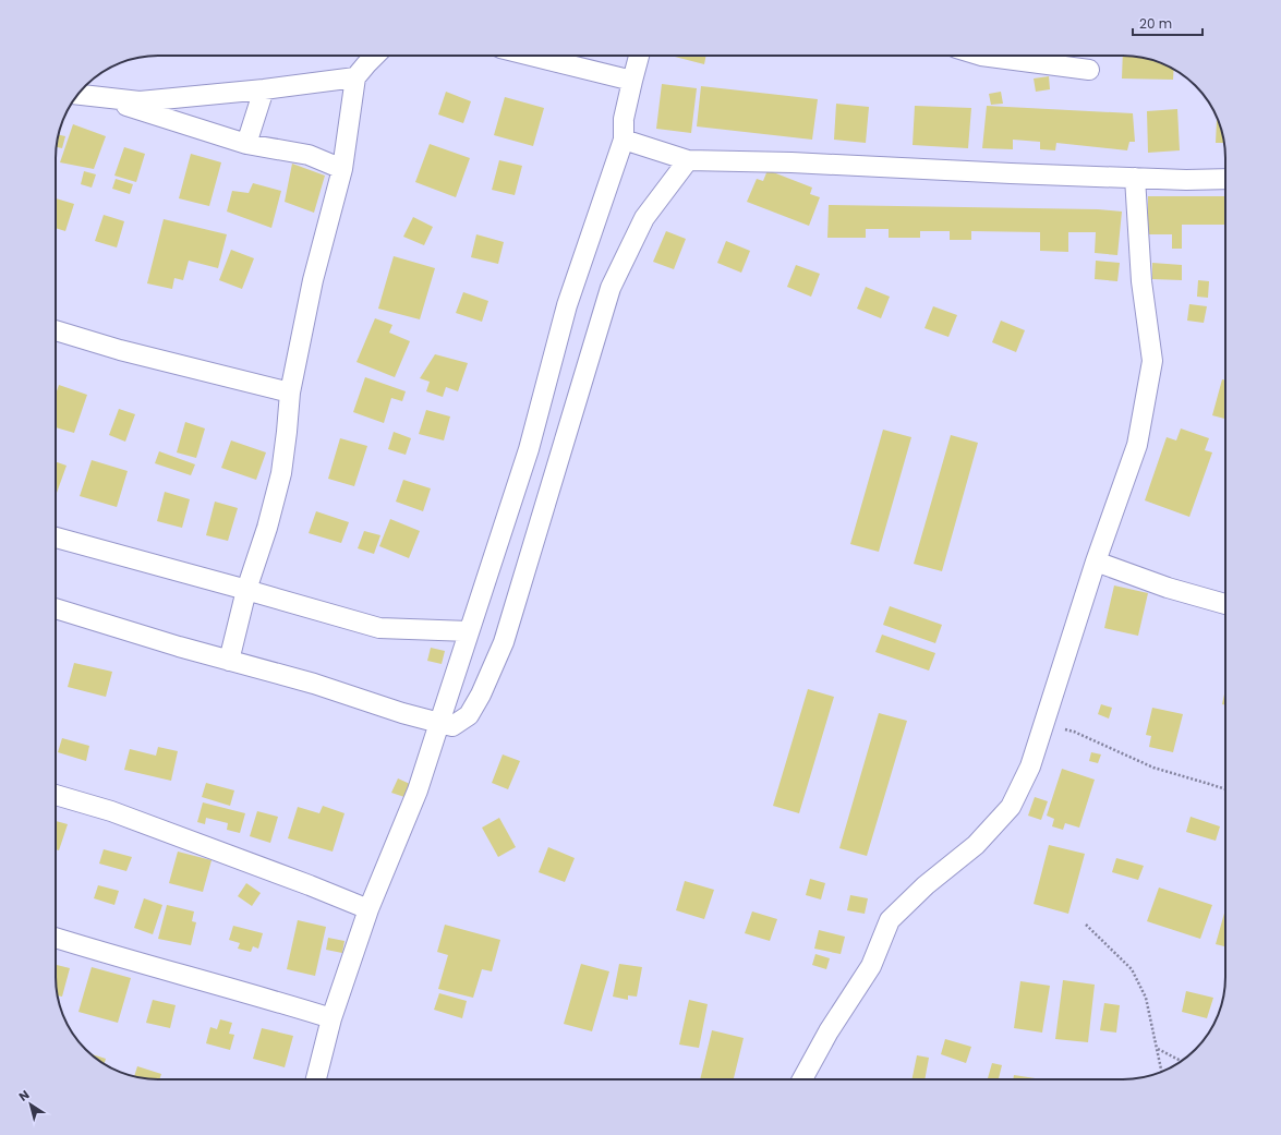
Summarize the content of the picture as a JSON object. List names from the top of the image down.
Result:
{
  "scale_bar": "20 m",
  "north": "top left"
}
